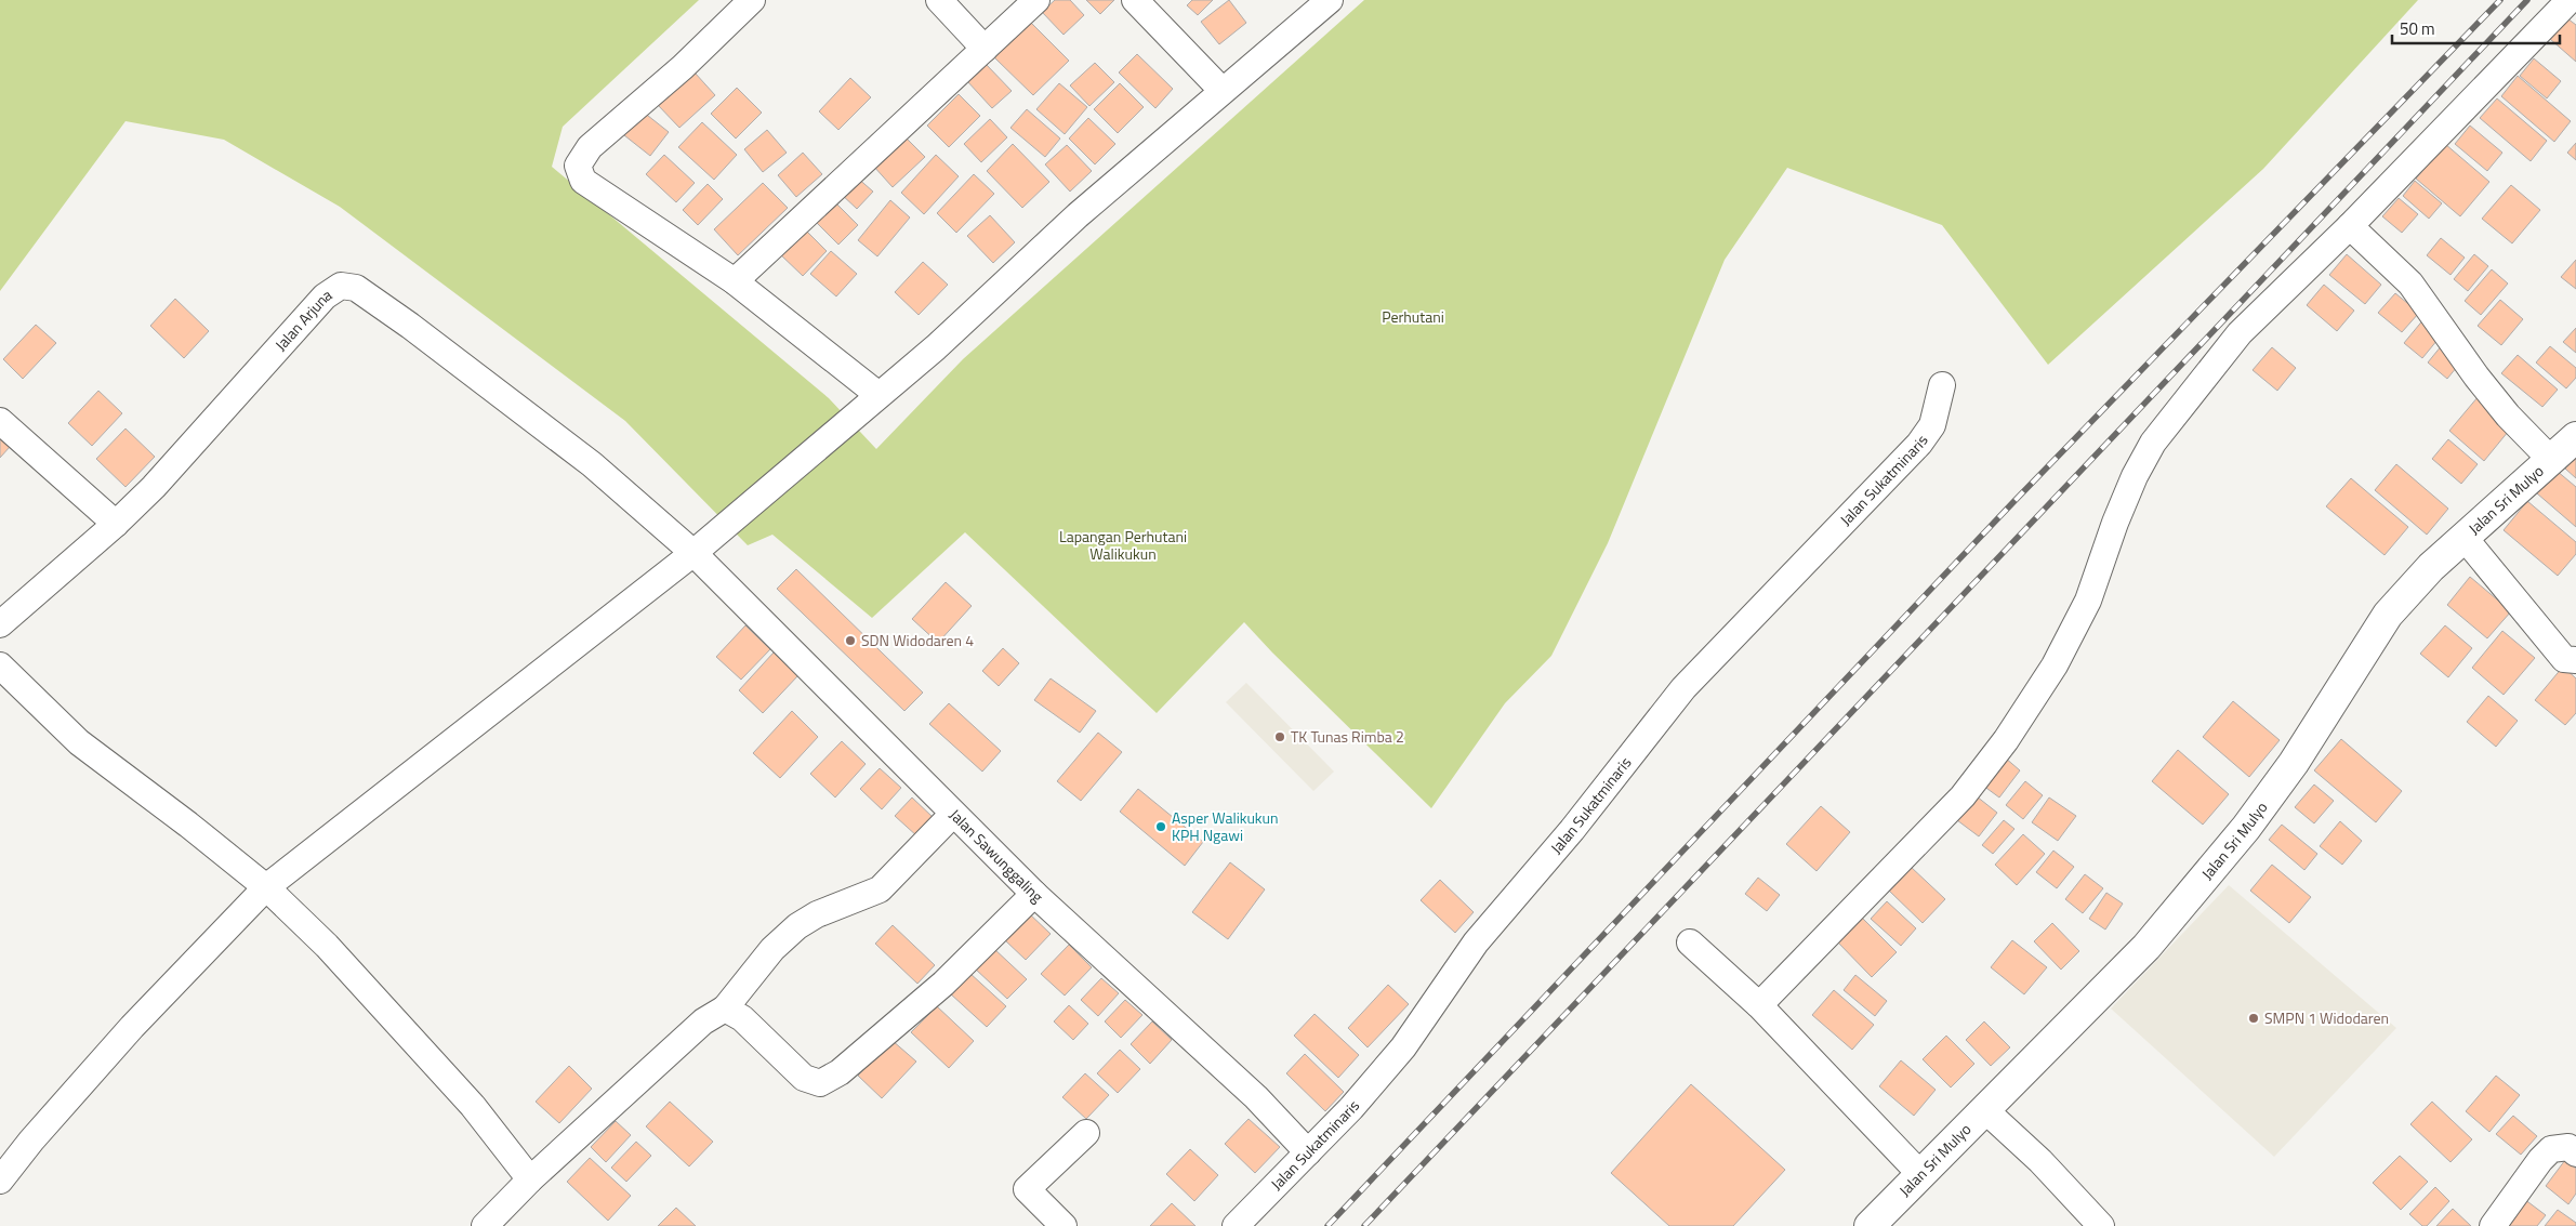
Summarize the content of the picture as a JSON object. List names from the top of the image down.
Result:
{
  "streets": {
    "main road": ["Jalan Sri Mulyo"],
    "street": ["Jalan Arjuna", "Jalan Sukatminaris", "Jalan Sawunggaling"]
  },
  "crossings": [
    ["Jalan Arjuna", "Jalan Sawunggaling"],
    ["Jalan Sukatminaris", "Jalan Sawunggaling"]
  ],
  "parks": ["Perhutani", "Lapangan Perhutani Walikukun"],
  "places": [
    "SDN Widodaren 4",
    "TK Tunas Rimba 2",
    "Asper Walikukun KPH Ngawi",
    "SMPN 1 Widodaren"
  ],
  "scale_bar": "50 m"
}
